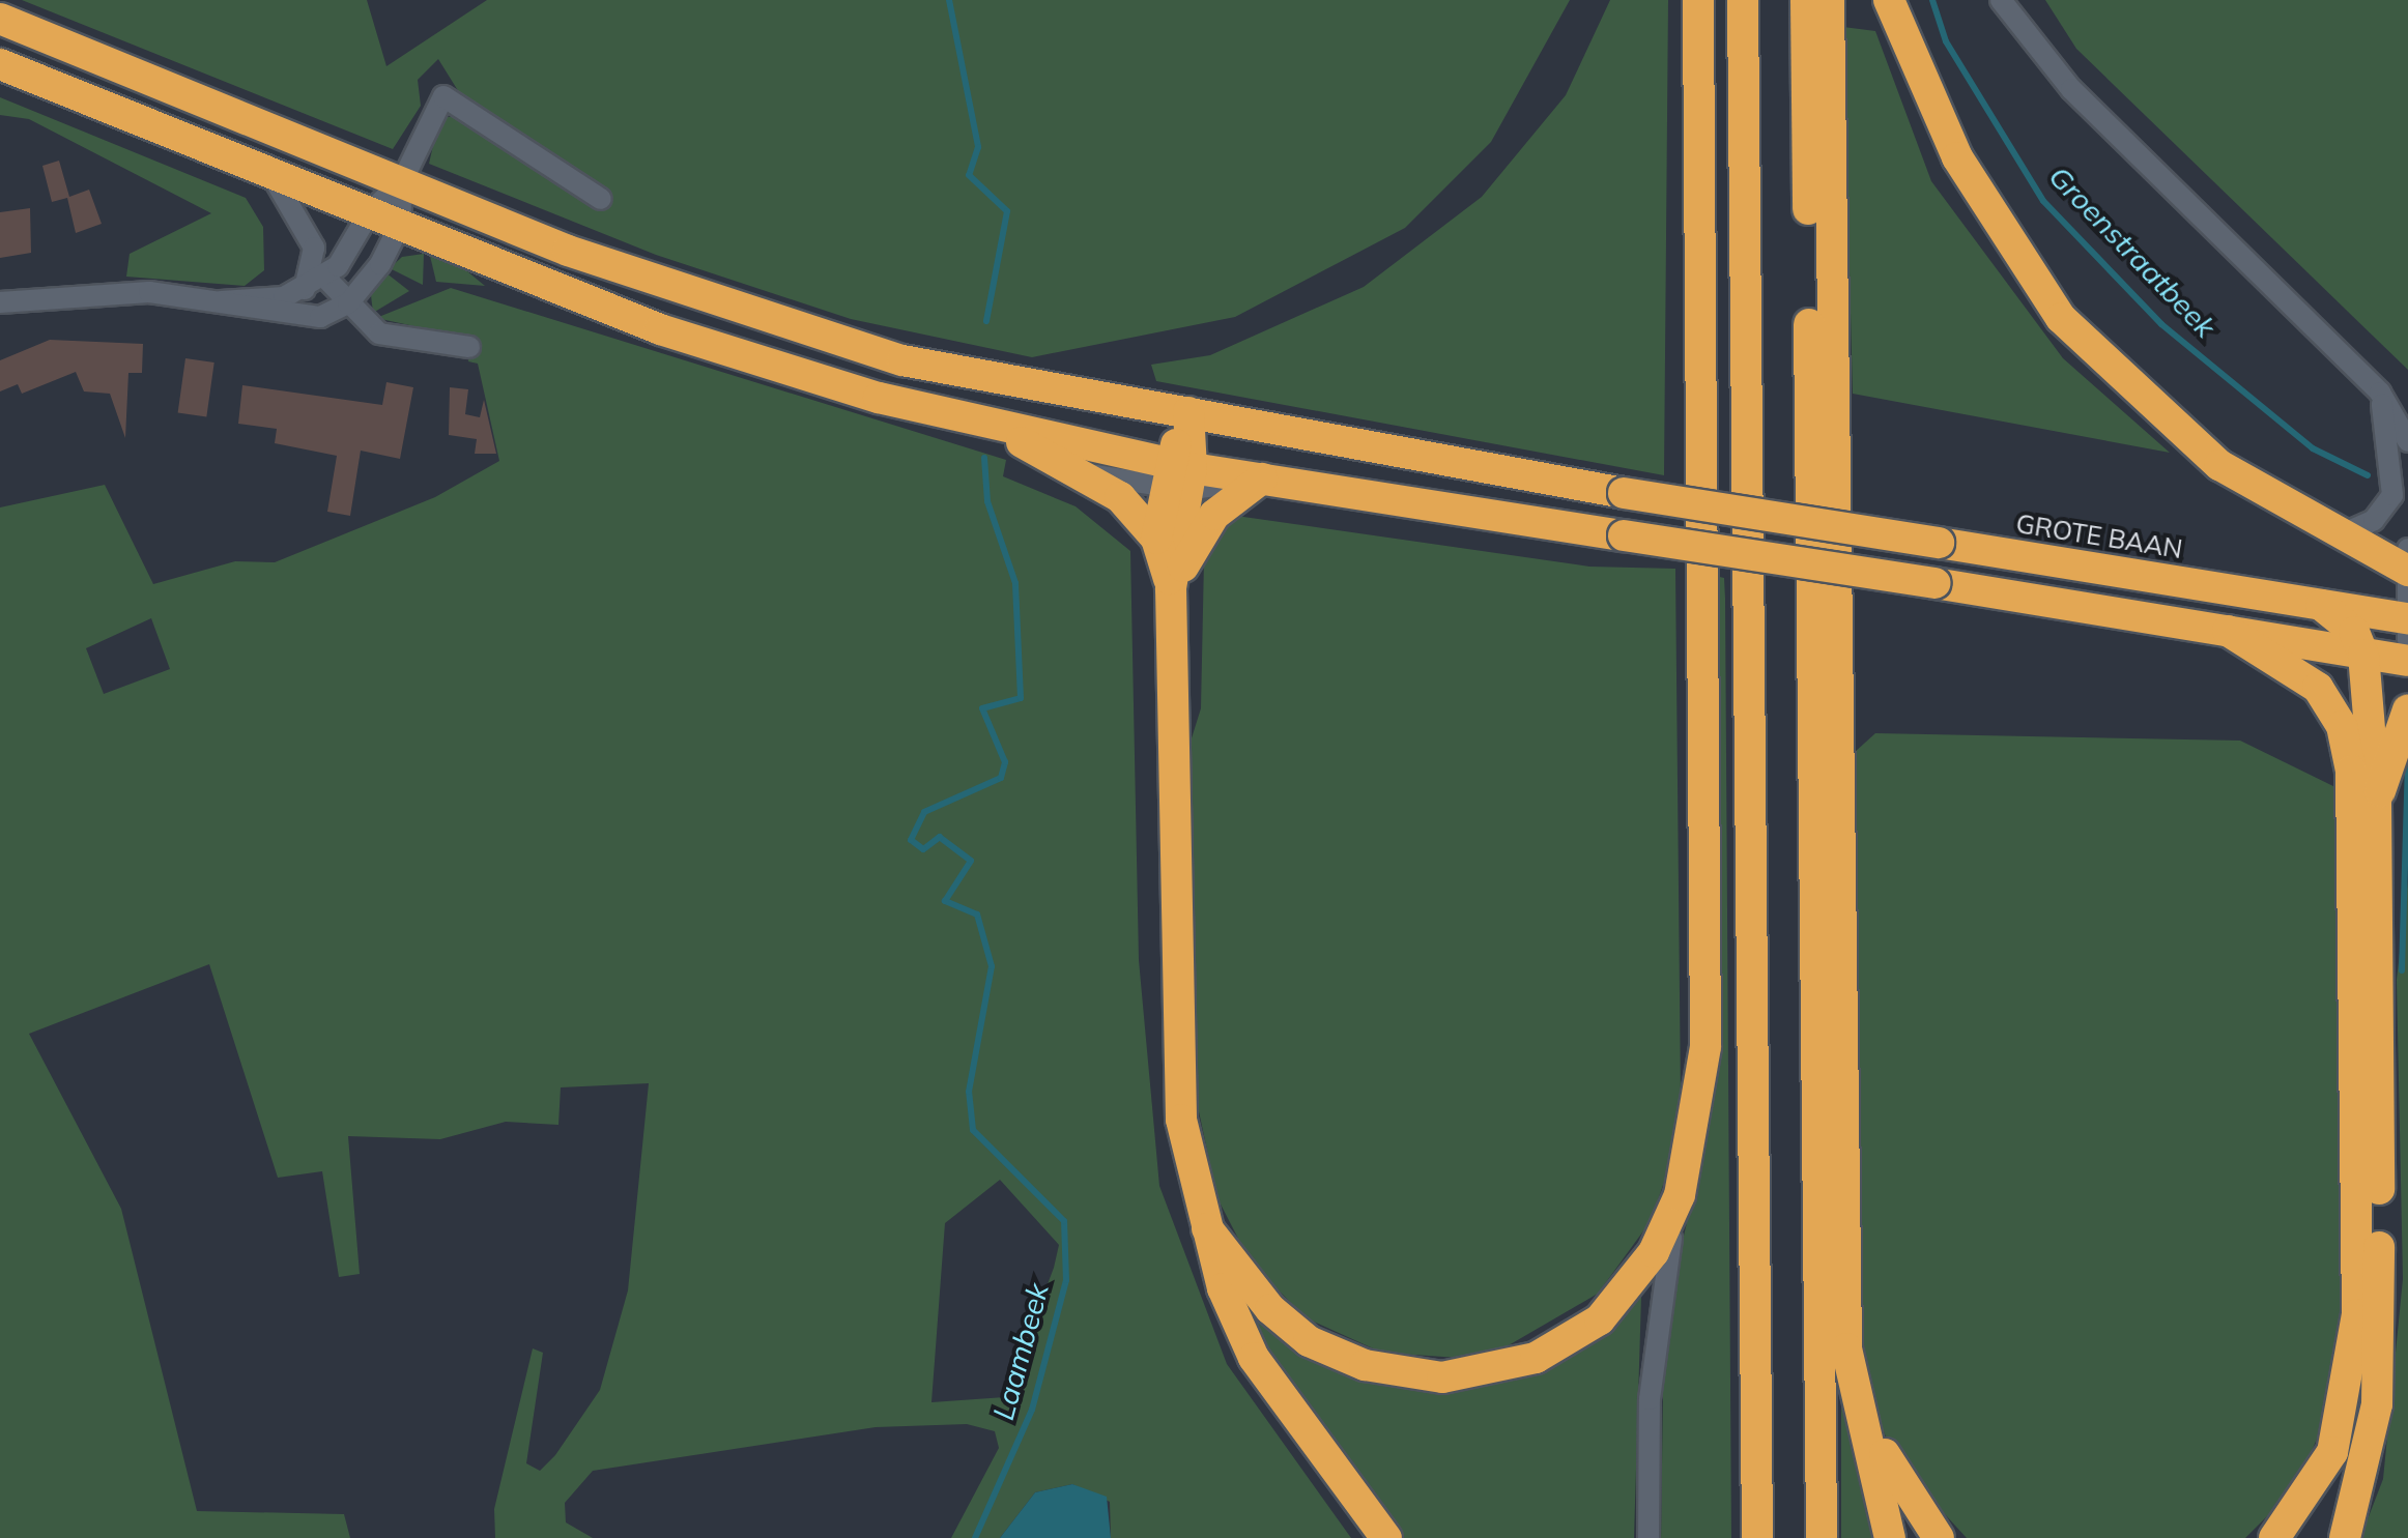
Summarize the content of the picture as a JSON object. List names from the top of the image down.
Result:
{
  "streets": {
    "highway": ["GROTE BAAN"]
  },
  "water": ["Groenstraatbeek", "Laambeek"]
}
